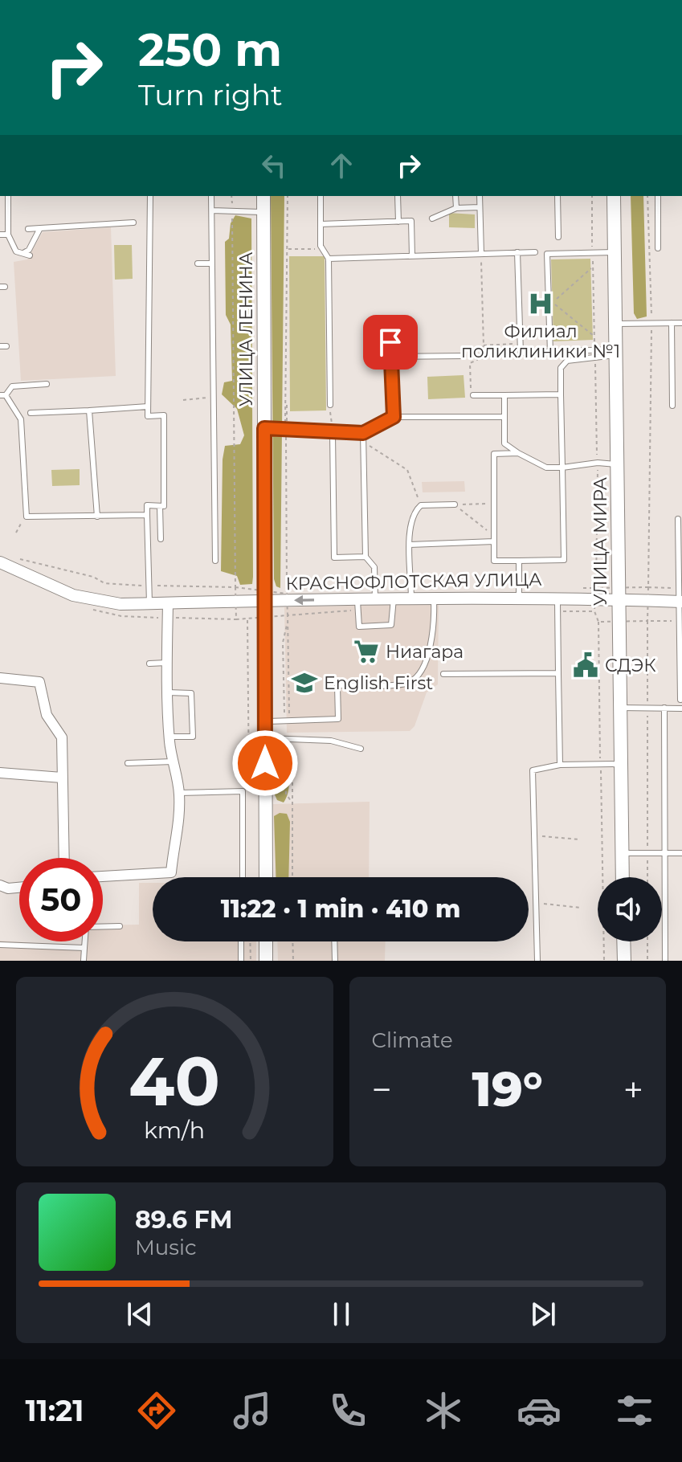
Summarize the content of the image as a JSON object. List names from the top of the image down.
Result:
{
  "streets": {
    "main road": ["УЛИЦА ЛЕНИНА", "УЛИЦА МИРА"],
    "street": ["КРАСНОФЛОТСКАЯ УЛИЦА"]
  },
  "crossings": [
    ["УЛИЦА ЛЕНИНА", "КРАСНОФЛОТСКАЯ УЛИЦА"],
    ["УЛИЦА МИРА", "КРАСНОФЛОТСКАЯ УЛИЦА"]
  ],
  "places": {
    "hospital": ["Филиал поликлиники №1"],
    "supermarket": ["Ниагара"],
    "public building": ["СДЭК"],
    "school or university": ["English First"]
  },
  "page": {
    "turn": ["250 m", "Turn right"],
    "limit": "50",
    "trip": "11:22 · 1 min · 410 m",
    "tile": "Climate",
    "heat": ["−", "19°", "+"],
    "song": ["89.6 FM", "Music"],
    "tabs": "11:21",
    "gauge": ["40", "km/h"]
  }
}
